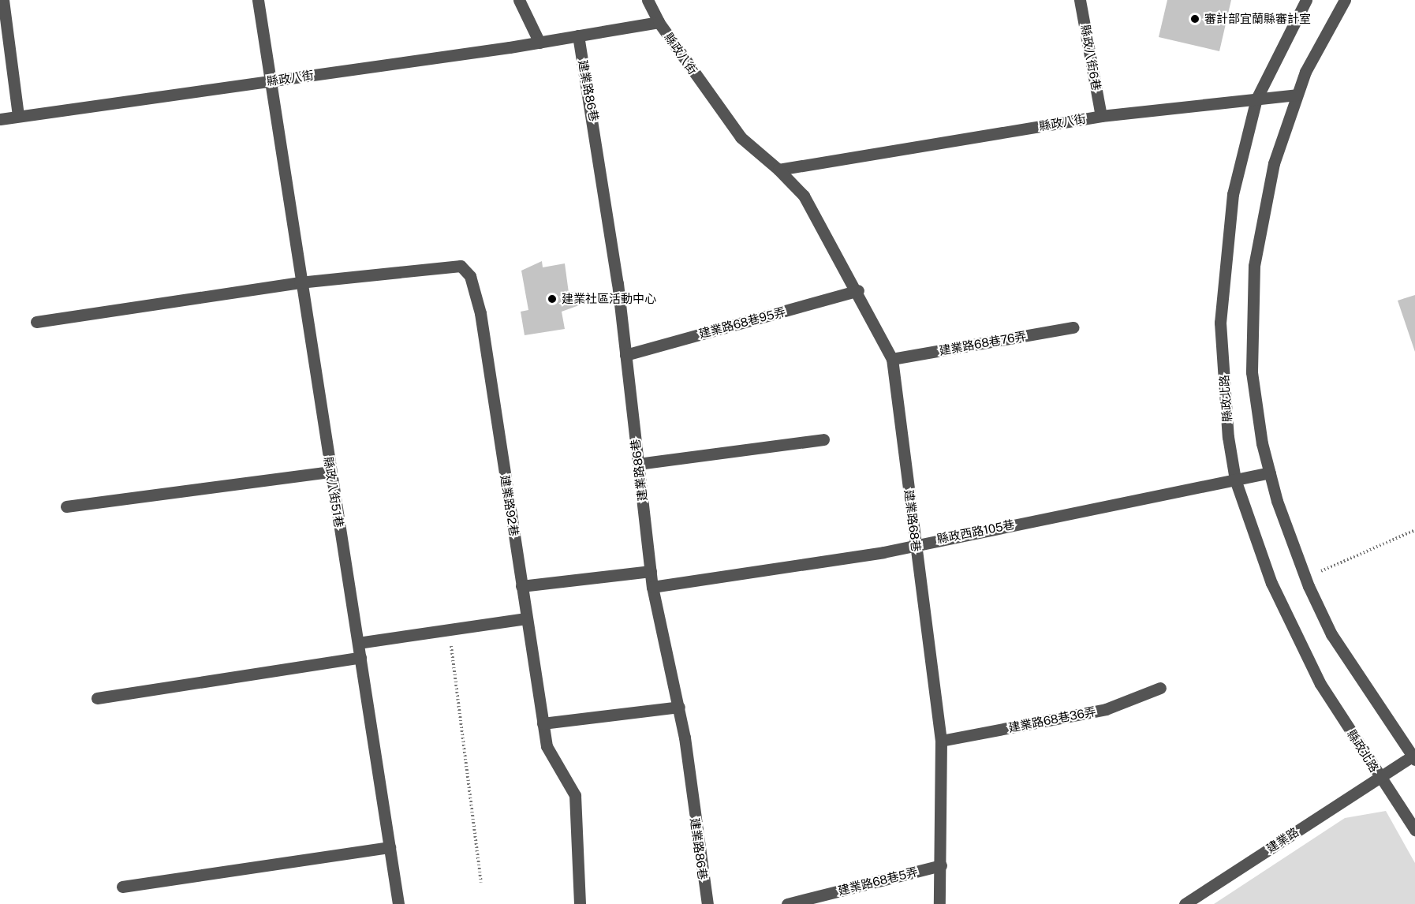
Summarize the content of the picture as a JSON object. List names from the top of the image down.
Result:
{
  "streets": {
    "street": [
      "縣政八街",
      "縣政八街6巷",
      "建業路86巷",
      "建業路68巷95弄",
      "建業路68巷76弄",
      "縣政北路",
      "縣政八街51巷",
      "建業路92巷",
      "建業路68巷",
      "縣政西路105巷",
      "建業路68巷36弄",
      "建業路",
      "建業路68巷5弄"
    ]
  },
  "crossings": [
    ["縣政八街", "縣政八街6巷"],
    ["縣政八街", "建業路86巷"],
    ["縣政八街", "縣政北路"],
    ["縣政八街", "縣政八街51巷"],
    ["縣政八街", "建業路68巷"],
    ["建業路86巷", "建業路68巷95弄"],
    ["建業路86巷", "縣政西路105巷"],
    ["建業路68巷95弄", "建業路68巷"],
    ["建業路68巷76弄", "建業路68巷"],
    ["縣政北路", "縣政西路105巷"],
    ["縣政北路", "建業路"],
    ["縣政八街51巷", "建業路92巷"],
    ["建業路68巷", "縣政西路105巷"],
    ["建業路68巷", "建業路68巷36弄"],
    ["建業路68巷", "建業路68巷5弄"]
  ],
  "places": ["審計部宜蘭縣審計室", "建業社區活動中心"]
}
